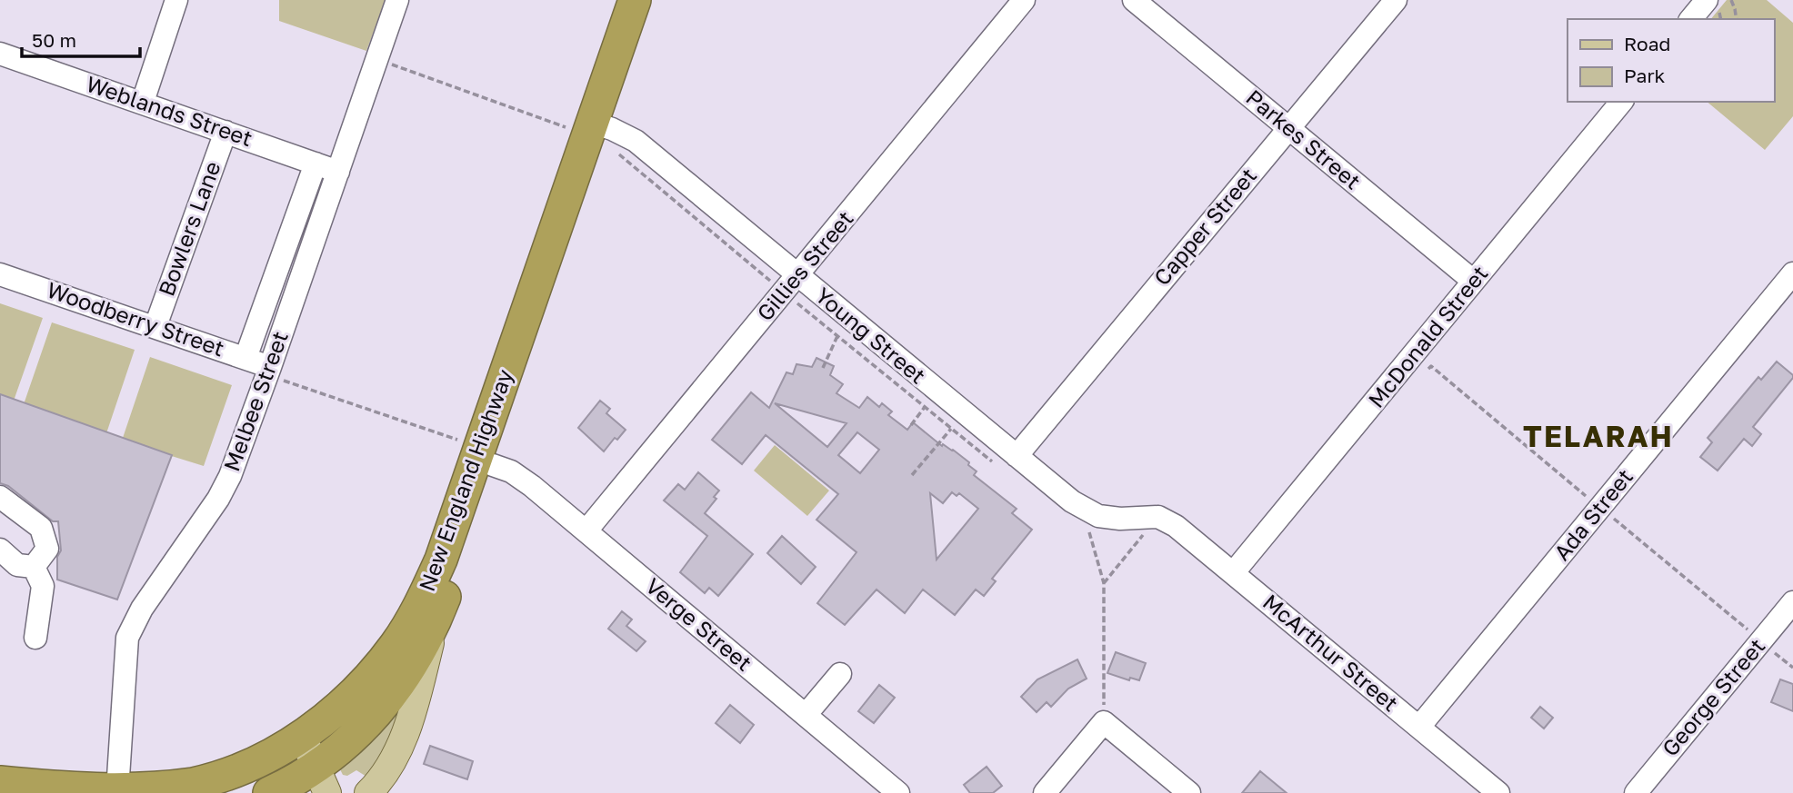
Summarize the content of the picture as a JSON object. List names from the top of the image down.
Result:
{
  "streets": {
    "highway": ["New England Highway"],
    "street": [
      "Weblands Street",
      "Parkes Street",
      "Capper Street",
      "Bowlers Lane",
      "Gillies Street",
      "Woodberry Street",
      "Young Street",
      "McDonald Street",
      "Melbee Street",
      "Ada Street",
      "Verge Street",
      "McArthur Street",
      "George Street"
    ]
  },
  "crossings": [
    ["Weblands Street", "Bowlers Lane"],
    ["Weblands Street", "Melbee Street"],
    ["Parkes Street", "Capper Street"],
    ["Parkes Street", "McDonald Street"],
    ["Capper Street", "Young Street"],
    ["Bowlers Lane", "Woodberry Street"],
    ["Gillies Street", "Young Street"],
    ["Gillies Street", "Verge Street"],
    ["Woodberry Street", "Melbee Street"],
    ["Young Street", "New England Highway"],
    ["Young Street", "McArthur Street"],
    ["McDonald Street", "McArthur Street"],
    ["Melbee Street", "New England Highway"],
    ["New England Highway", "Verge Street"],
    ["Ada Street", "McArthur Street"]
  ],
  "districts": ["TELARAH"],
  "legend": ["Road", "Park"],
  "scale_bar": "50 m"
}
